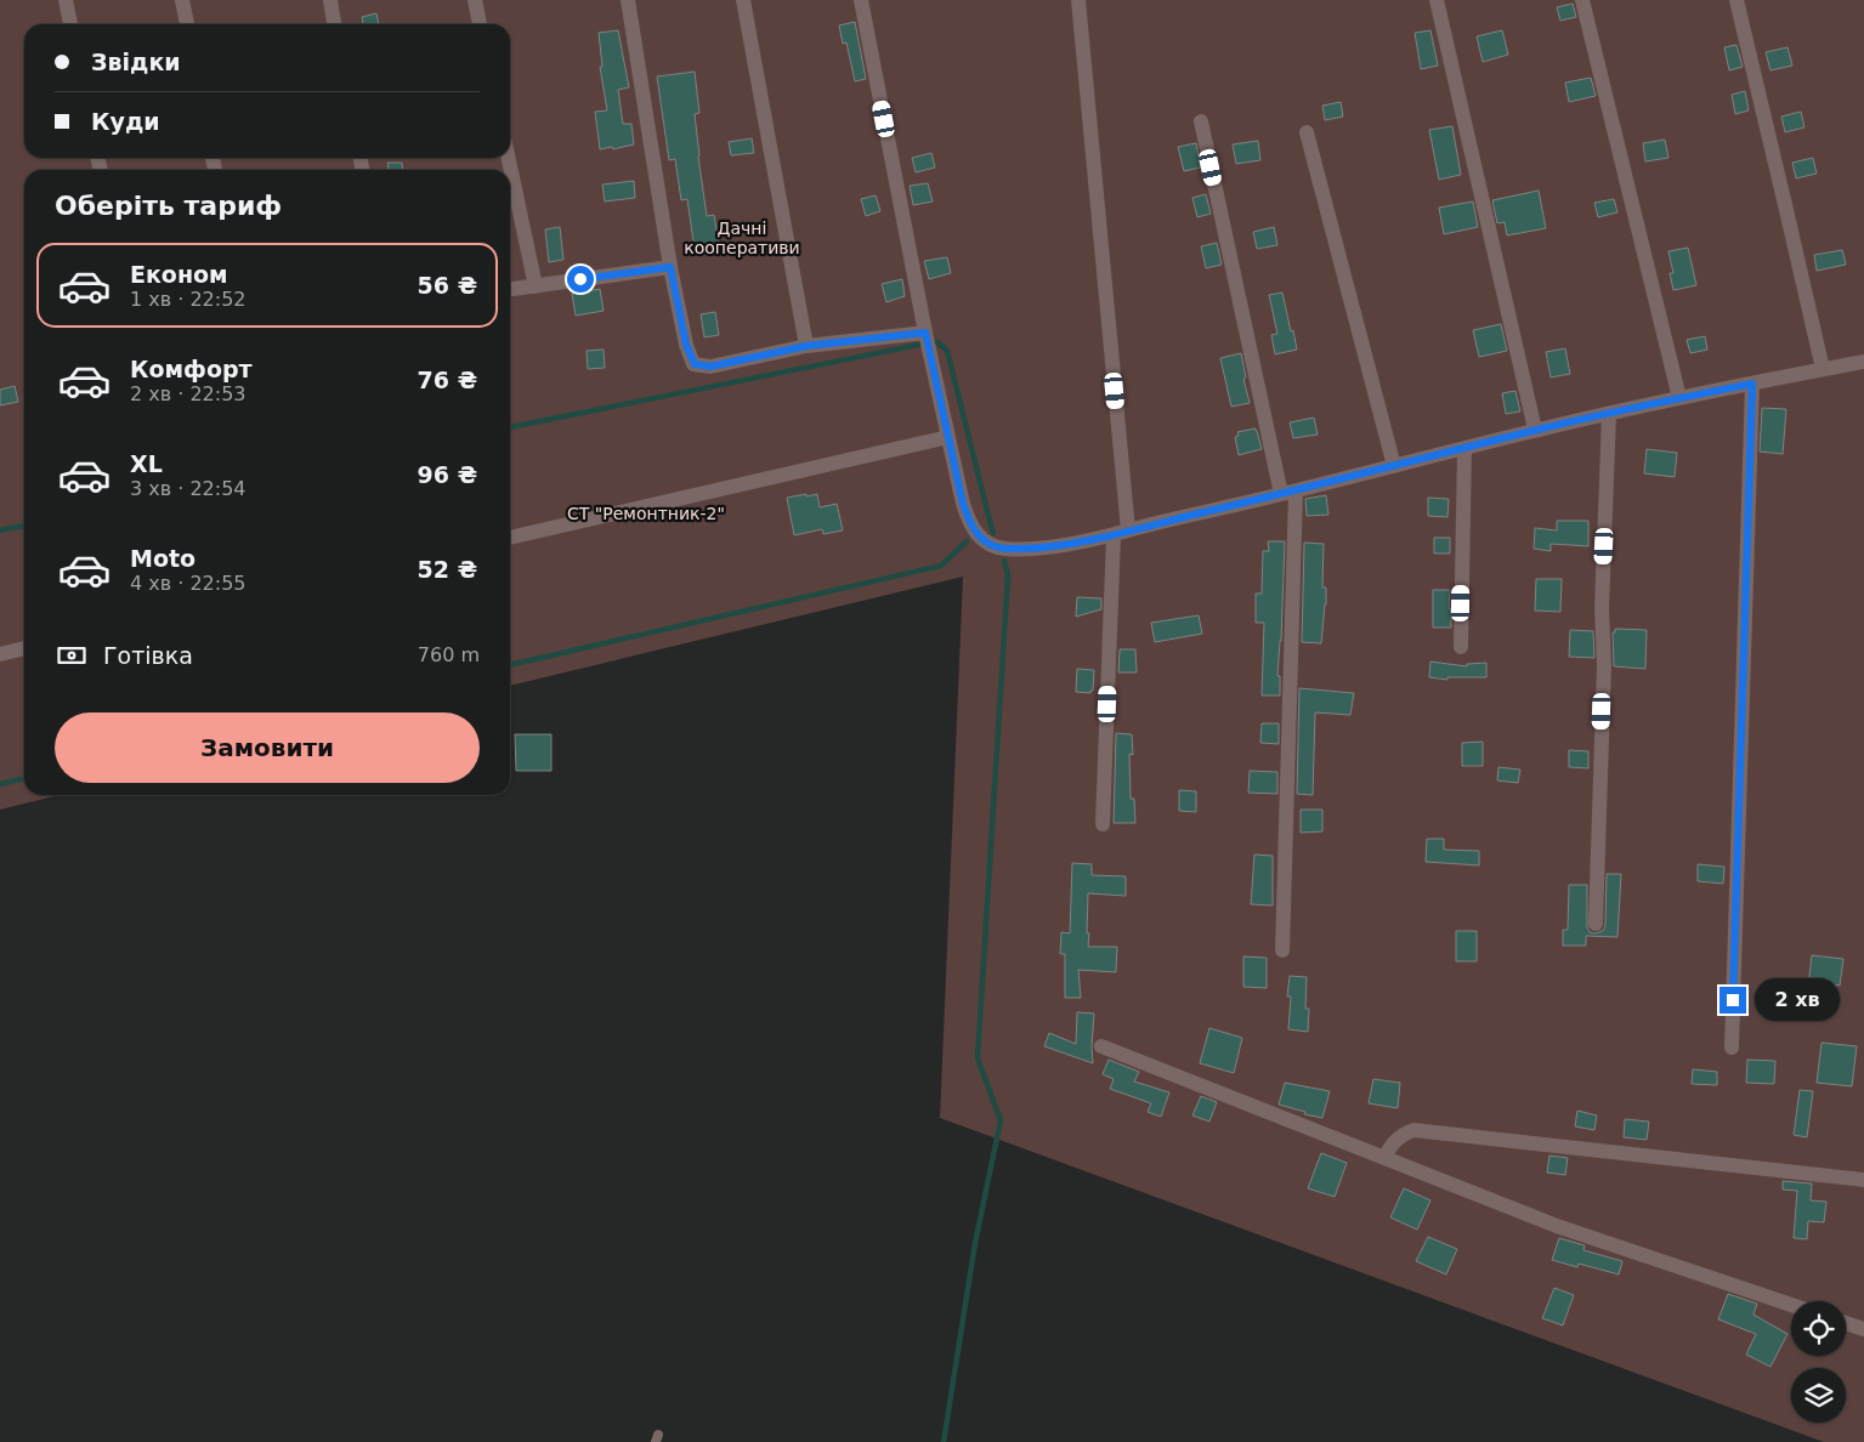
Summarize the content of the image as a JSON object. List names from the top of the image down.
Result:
{
  "parks": ["Дачні кооперативи", "СТ \"Ремонтник-2\""],
  "page": {
    "banner": ["Звідки", "Куди"],
    "heading": "Оберіть тариф",
    "list": [
      {
        "name": "Економ",
        "note": "1 хв · 22:52",
        "value": "56 ₴"
      },
      {
        "name": "Комфорт",
        "note": "2 хв · 22:53",
        "value": "76 ₴"
      },
      {
        "name": "XL",
        "note": "3 хв · 22:54",
        "value": "96 ₴"
      },
      {
        "name": "Moto",
        "note": "4 хв · 22:55",
        "value": "52 ₴"
      }
    ],
    "pay": ["Готівка", "760 m"],
    "buttons": "Замовити",
    "bubble": "2 хв"
  }
}
